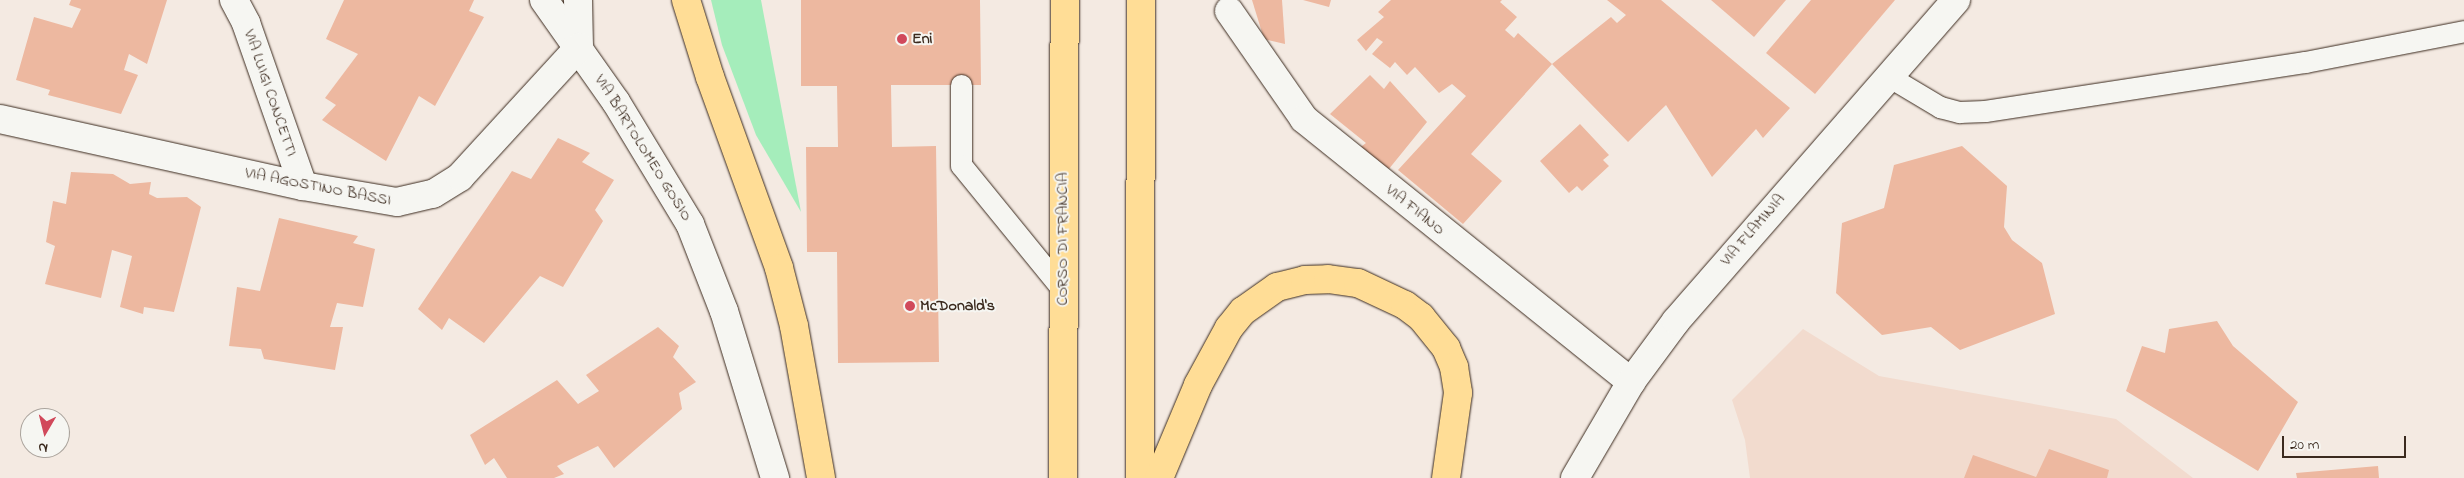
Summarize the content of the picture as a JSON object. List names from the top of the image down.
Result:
{
  "streets": {
    "main road": ["CORSO DI FRANCIA"],
    "street": [
      "VIA LUIGI CONCETTI",
      "VIA BARTOLOMEO GOSIO",
      "VIA AGOSTINO BASSI",
      "VIA FIANO",
      "VIA FLAMINIA"
    ]
  },
  "crossings": [
    ["VIA LUIGI CONCETTI", "VIA AGOSTINO BASSI"],
    ["VIA BARTOLOMEO GOSIO", "VIA AGOSTINO BASSI"],
    ["VIA FIANO", "VIA FLAMINIA"]
  ],
  "places": ["Eni", "McDonald's"],
  "scale_bar": "20 m",
  "north": "bottom"
}
